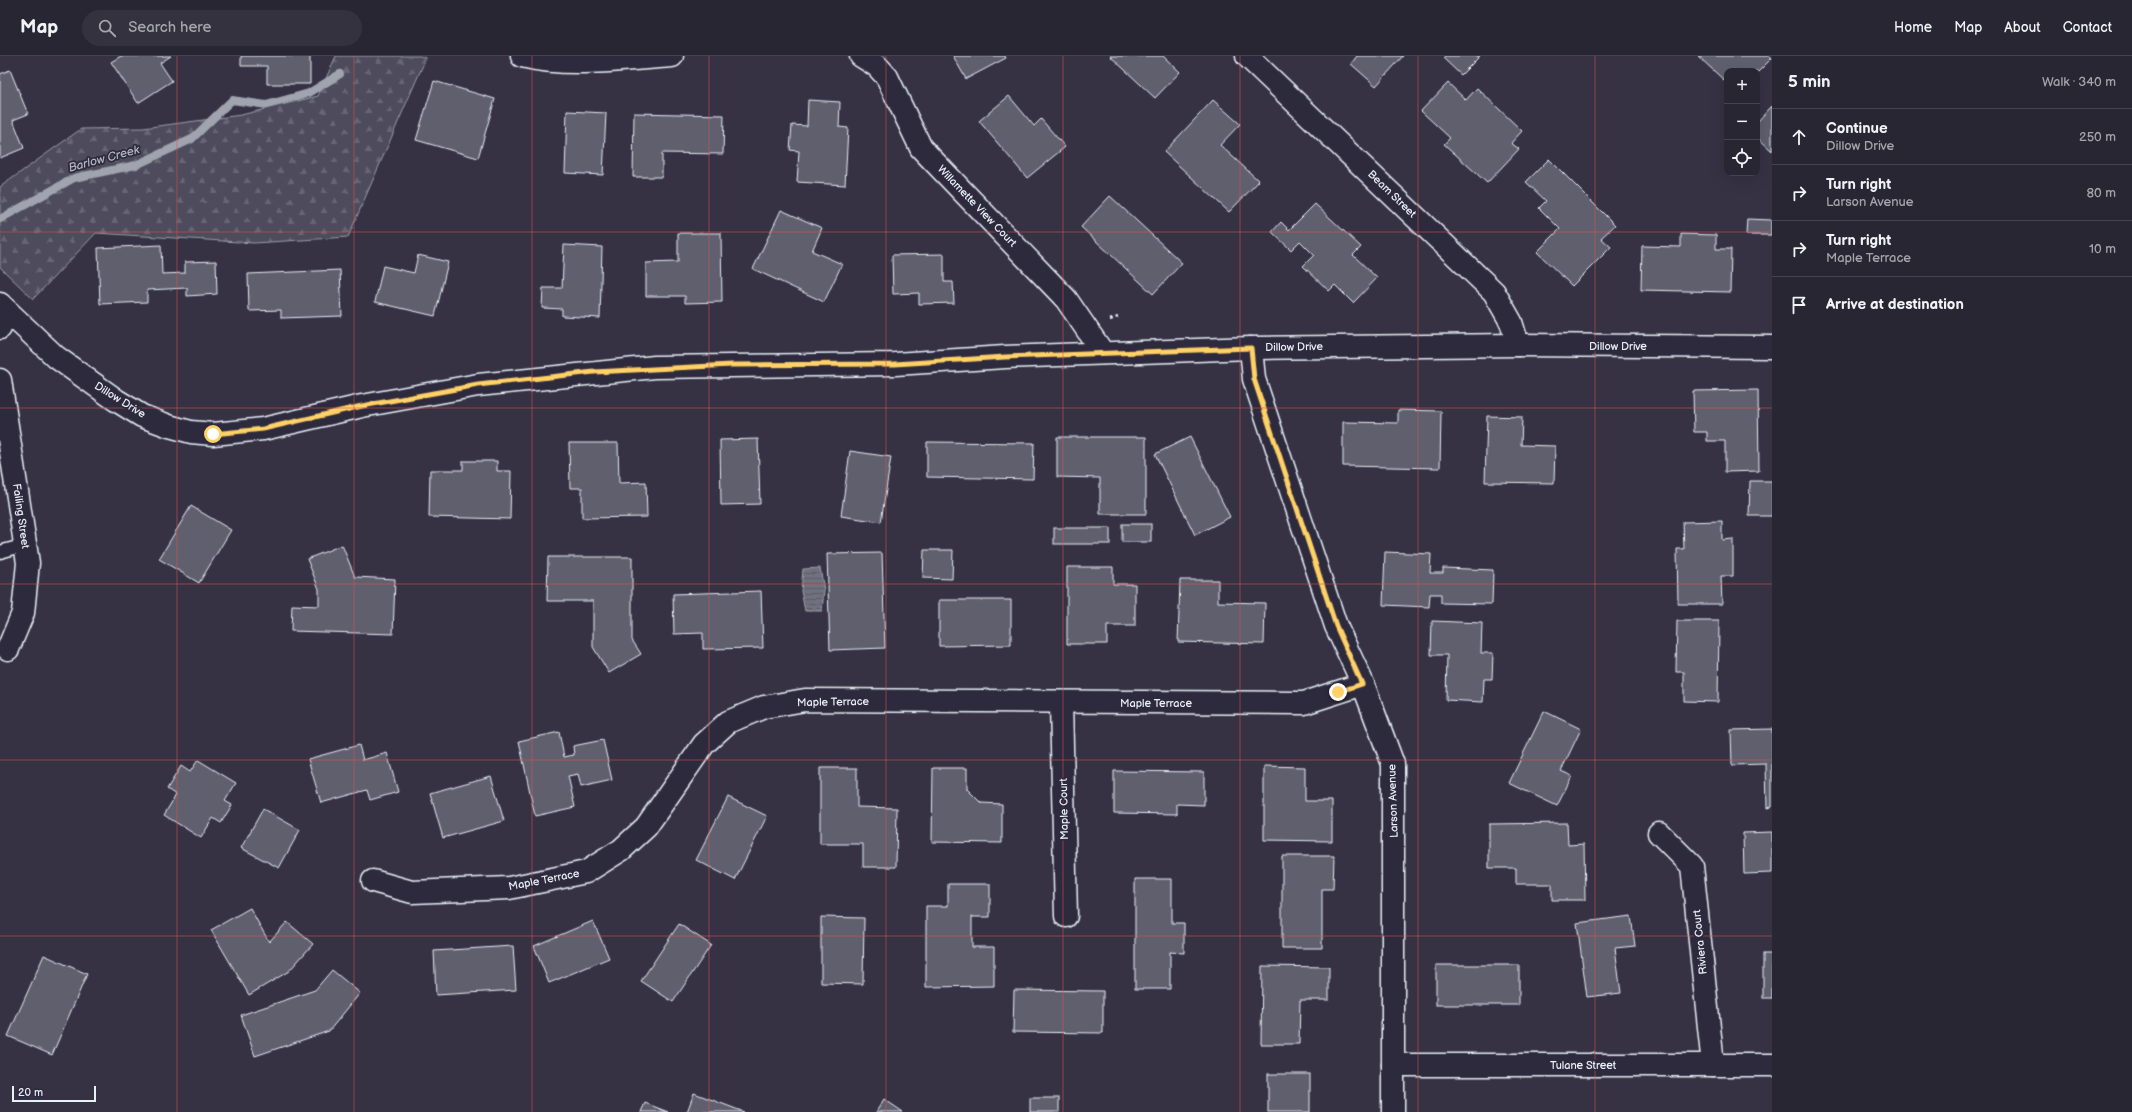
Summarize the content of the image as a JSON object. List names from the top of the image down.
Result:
{
  "streets": {
    "street": [
      "Beam Street",
      "Willamette View Court",
      "Dillow Drive",
      "Failing Street",
      "Maple Terrace",
      "Larson Avenue",
      "Maple Court",
      "Riviera Court",
      "Tulane Street"
    ]
  },
  "crossings": [
    ["Beam Street", "Dillow Drive"],
    ["Willamette View Court", "Dillow Drive"],
    ["Dillow Drive", "Larson Avenue"],
    ["Maple Terrace", "Larson Avenue"],
    ["Maple Terrace", "Maple Court"],
    ["Larson Avenue", "Tulane Street"],
    ["Riviera Court", "Tulane Street"]
  ],
  "water": ["Barlow Creek"],
  "scale_bar": "20 m",
  "page": {
    "header": "Map",
    "search": "Search here",
    "nav": [
      "Home",
      "Map",
      "About",
      "Contact"
    ],
    "heading": ["5 min", "Walk · 340 m"],
    "map_buttons": ["+", "−"],
    "list": [
      ["Continue", "Dillow Drive", "250 m"],
      ["Turn right", "Larson Avenue", "80 m"],
      ["Turn right", "Maple Terrace", "10 m"],
      "Arrive at destination"
    ],
    "scale": "20 m"
  }
}
